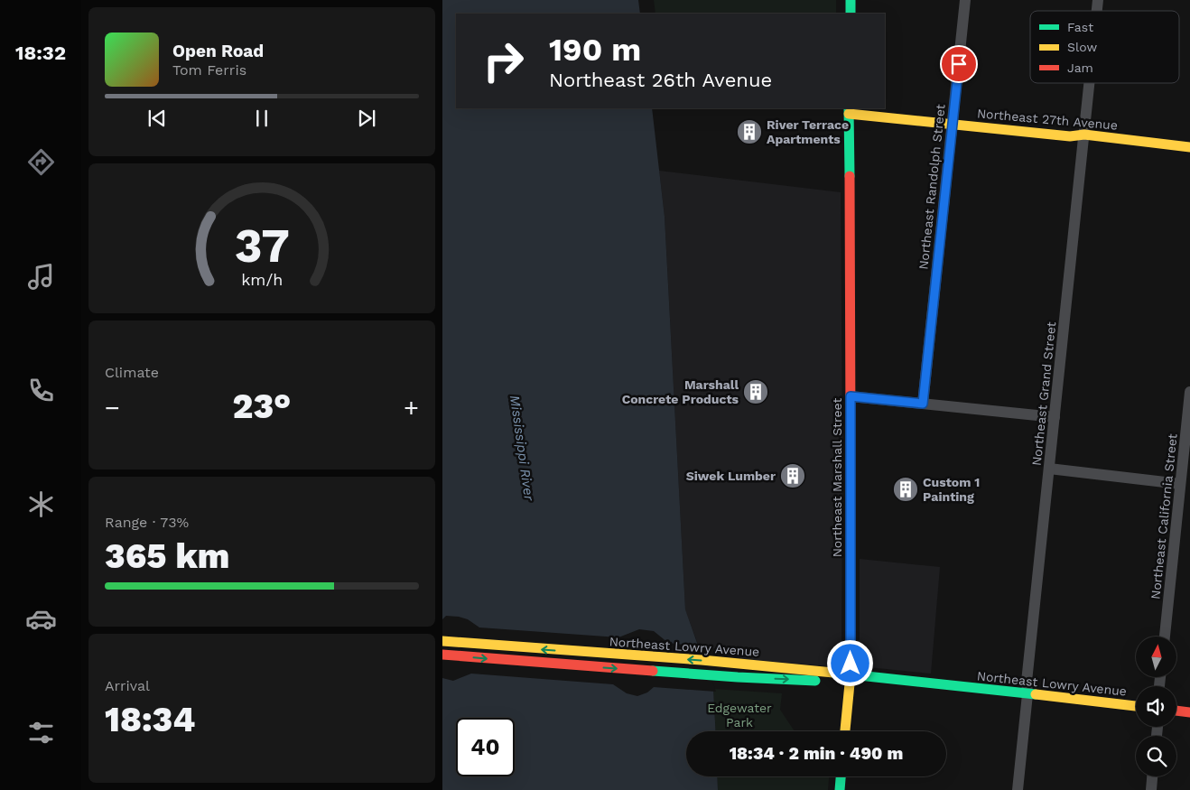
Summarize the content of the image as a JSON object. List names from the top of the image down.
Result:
{
  "streets": {
    "main road": ["Northeast 27th Avenue", "Northeast Marshall Street", "Northeast Lowry Avenue"],
    "street": ["Northeast Randolph Street", "Northeast Grand Street", "Northeast California Street"]
  },
  "crossings": [
    ["Northeast 27th Avenue", "Northeast Randolph Street"],
    ["Northeast 27th Avenue", "Northeast Grand Street"],
    ["Northeast 27th Avenue", "Northeast Marshall Street"],
    ["Northeast Grand Street", "Northeast Lowry Avenue"],
    ["Northeast Marshall Street", "Northeast Lowry Avenue"]
  ],
  "water": ["Mississippi River"],
  "parks": ["Edgewater Park"],
  "places": {
    "building": [
      "River Terrace Apartments",
      "Marshall Concrete Products",
      "Siwek Lumber",
      "Custom 1 Painting"
    ]
  },
  "legend": ["Fast", "Slow", "Jam"],
  "north": "top",
  "page": {
    "tabs": "18:32",
    "turn": ["190 m", "Northeast 26th Avenue"],
    "song": ["Open Road", "Tom Ferris"],
    "tile": [
      "Climate",
      ["Range · 73%", "365 km"],
      ["Arrival", "18:34"]
    ],
    "heat": ["−", "23°", "+"],
    "limit": "40",
    "trip": "18:34 · 2 min · 490 m",
    "gauge": ["37", "km/h"]
  }
}
